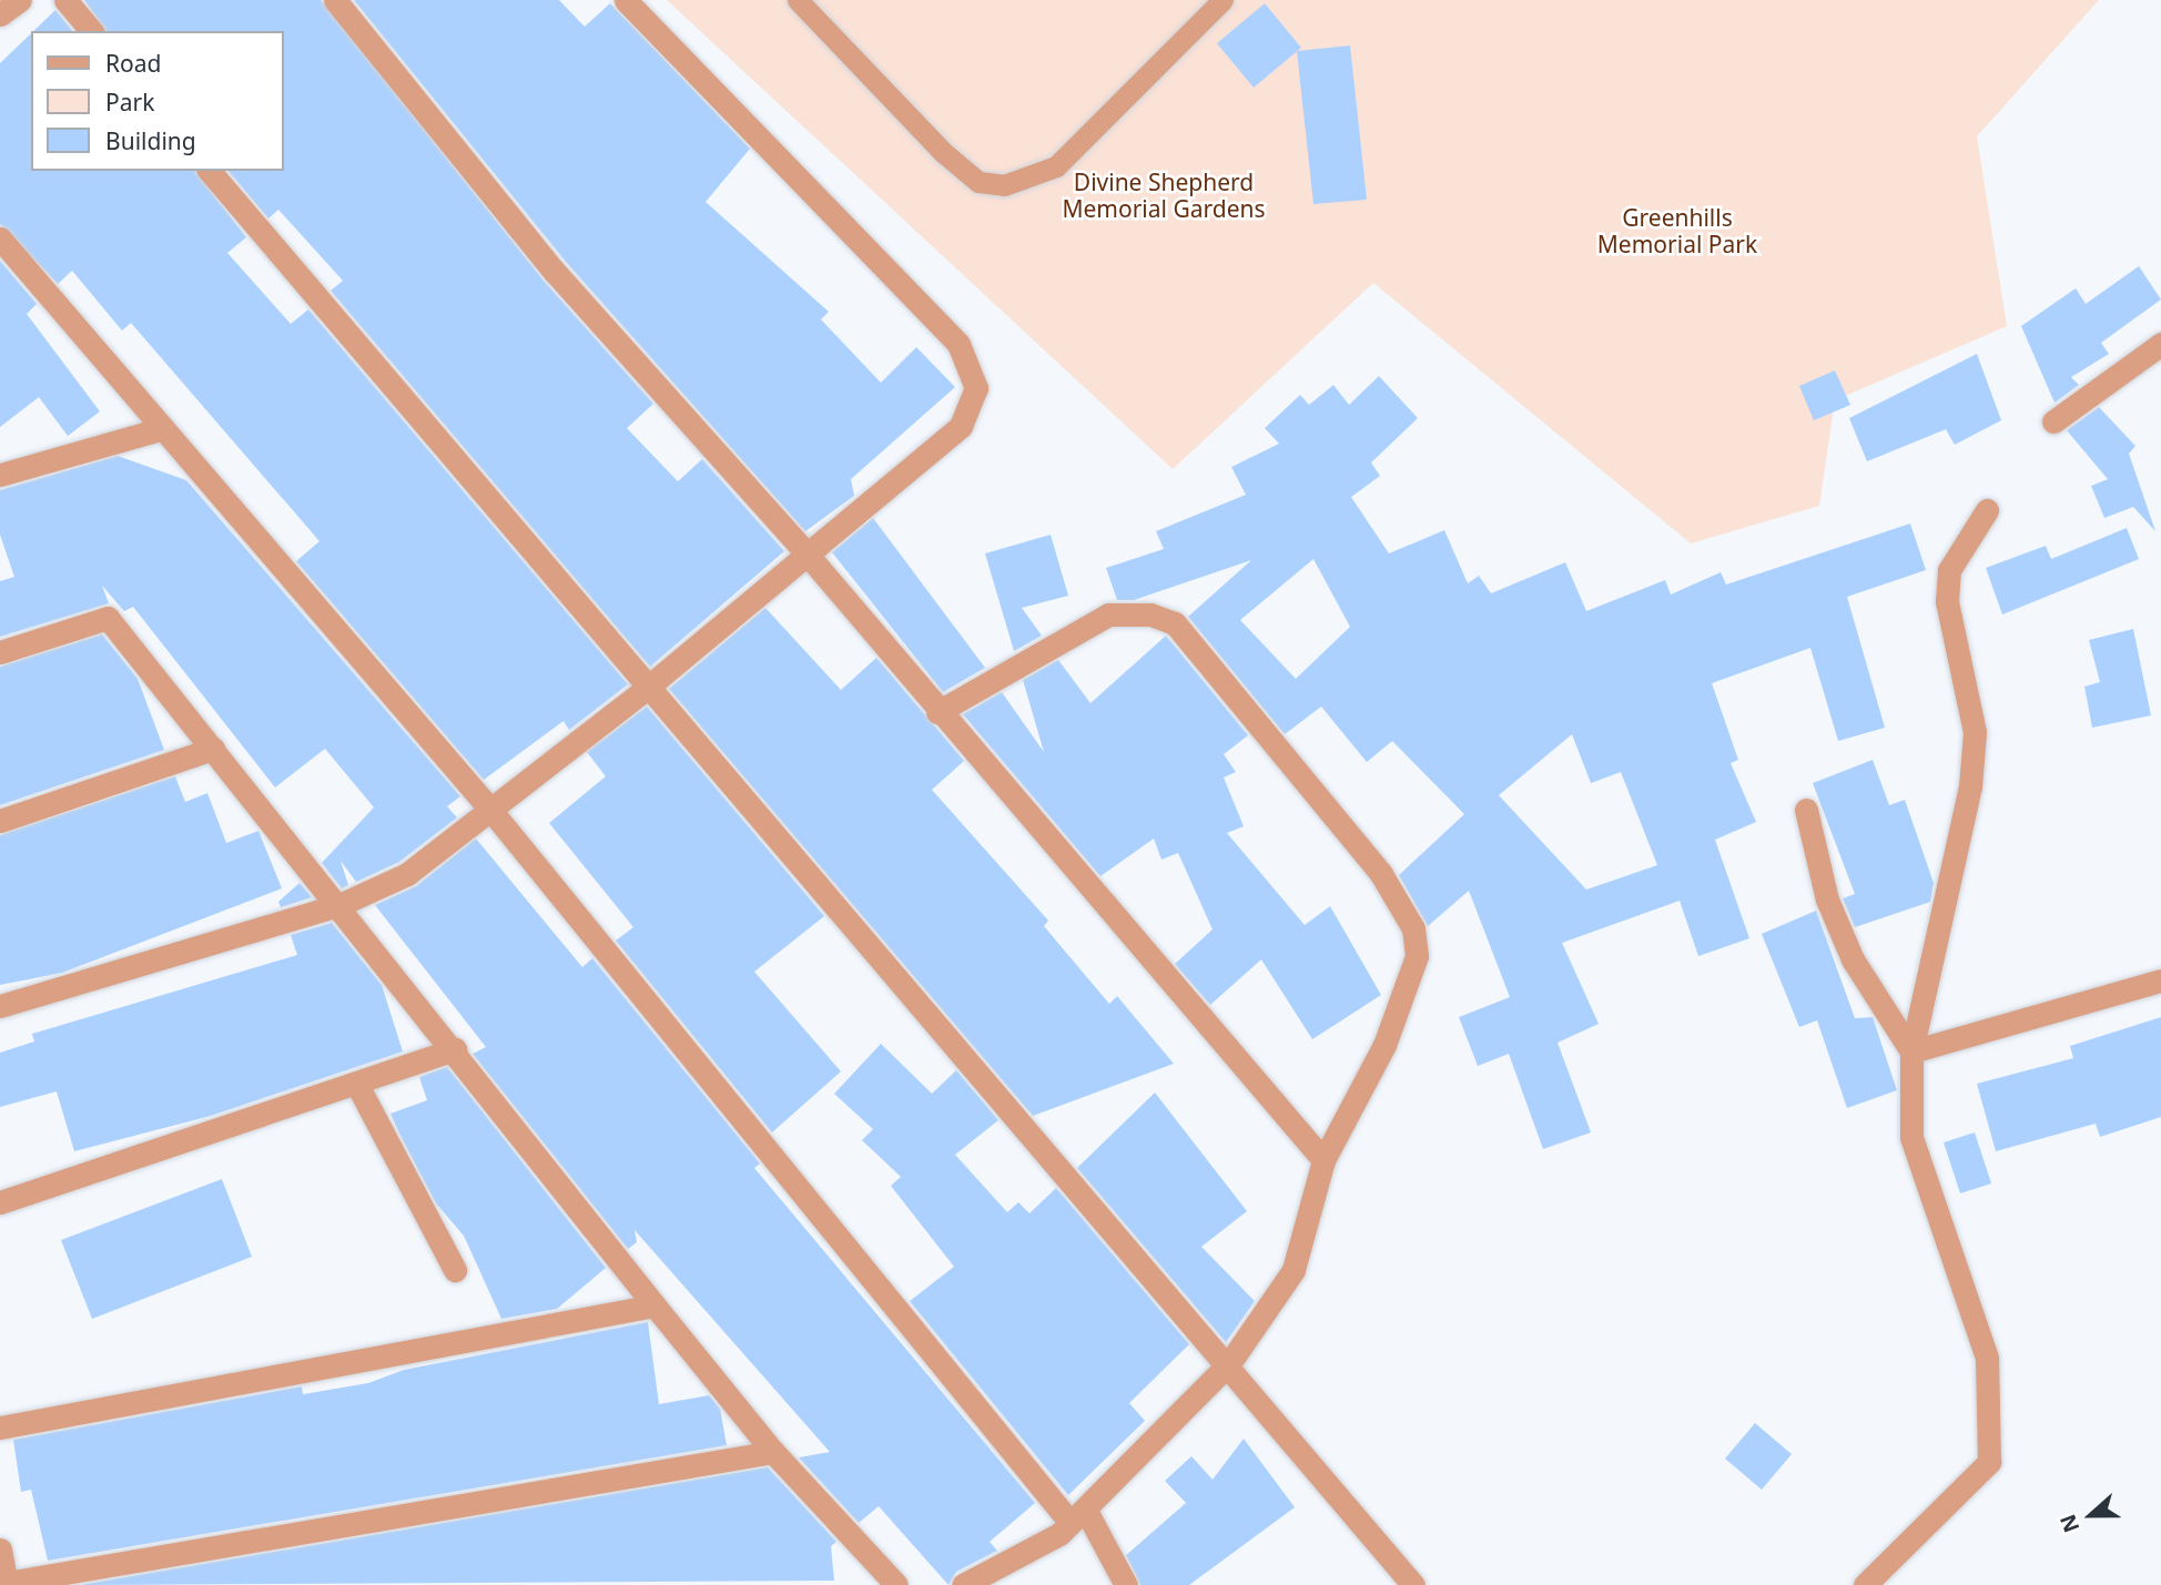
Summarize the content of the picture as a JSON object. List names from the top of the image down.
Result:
{
  "parks": ["Divine Shepherd Memorial Gardens", "Greenhills Memorial Park"],
  "legend": ["Road", "Park", "Building"],
  "north": "left"
}
